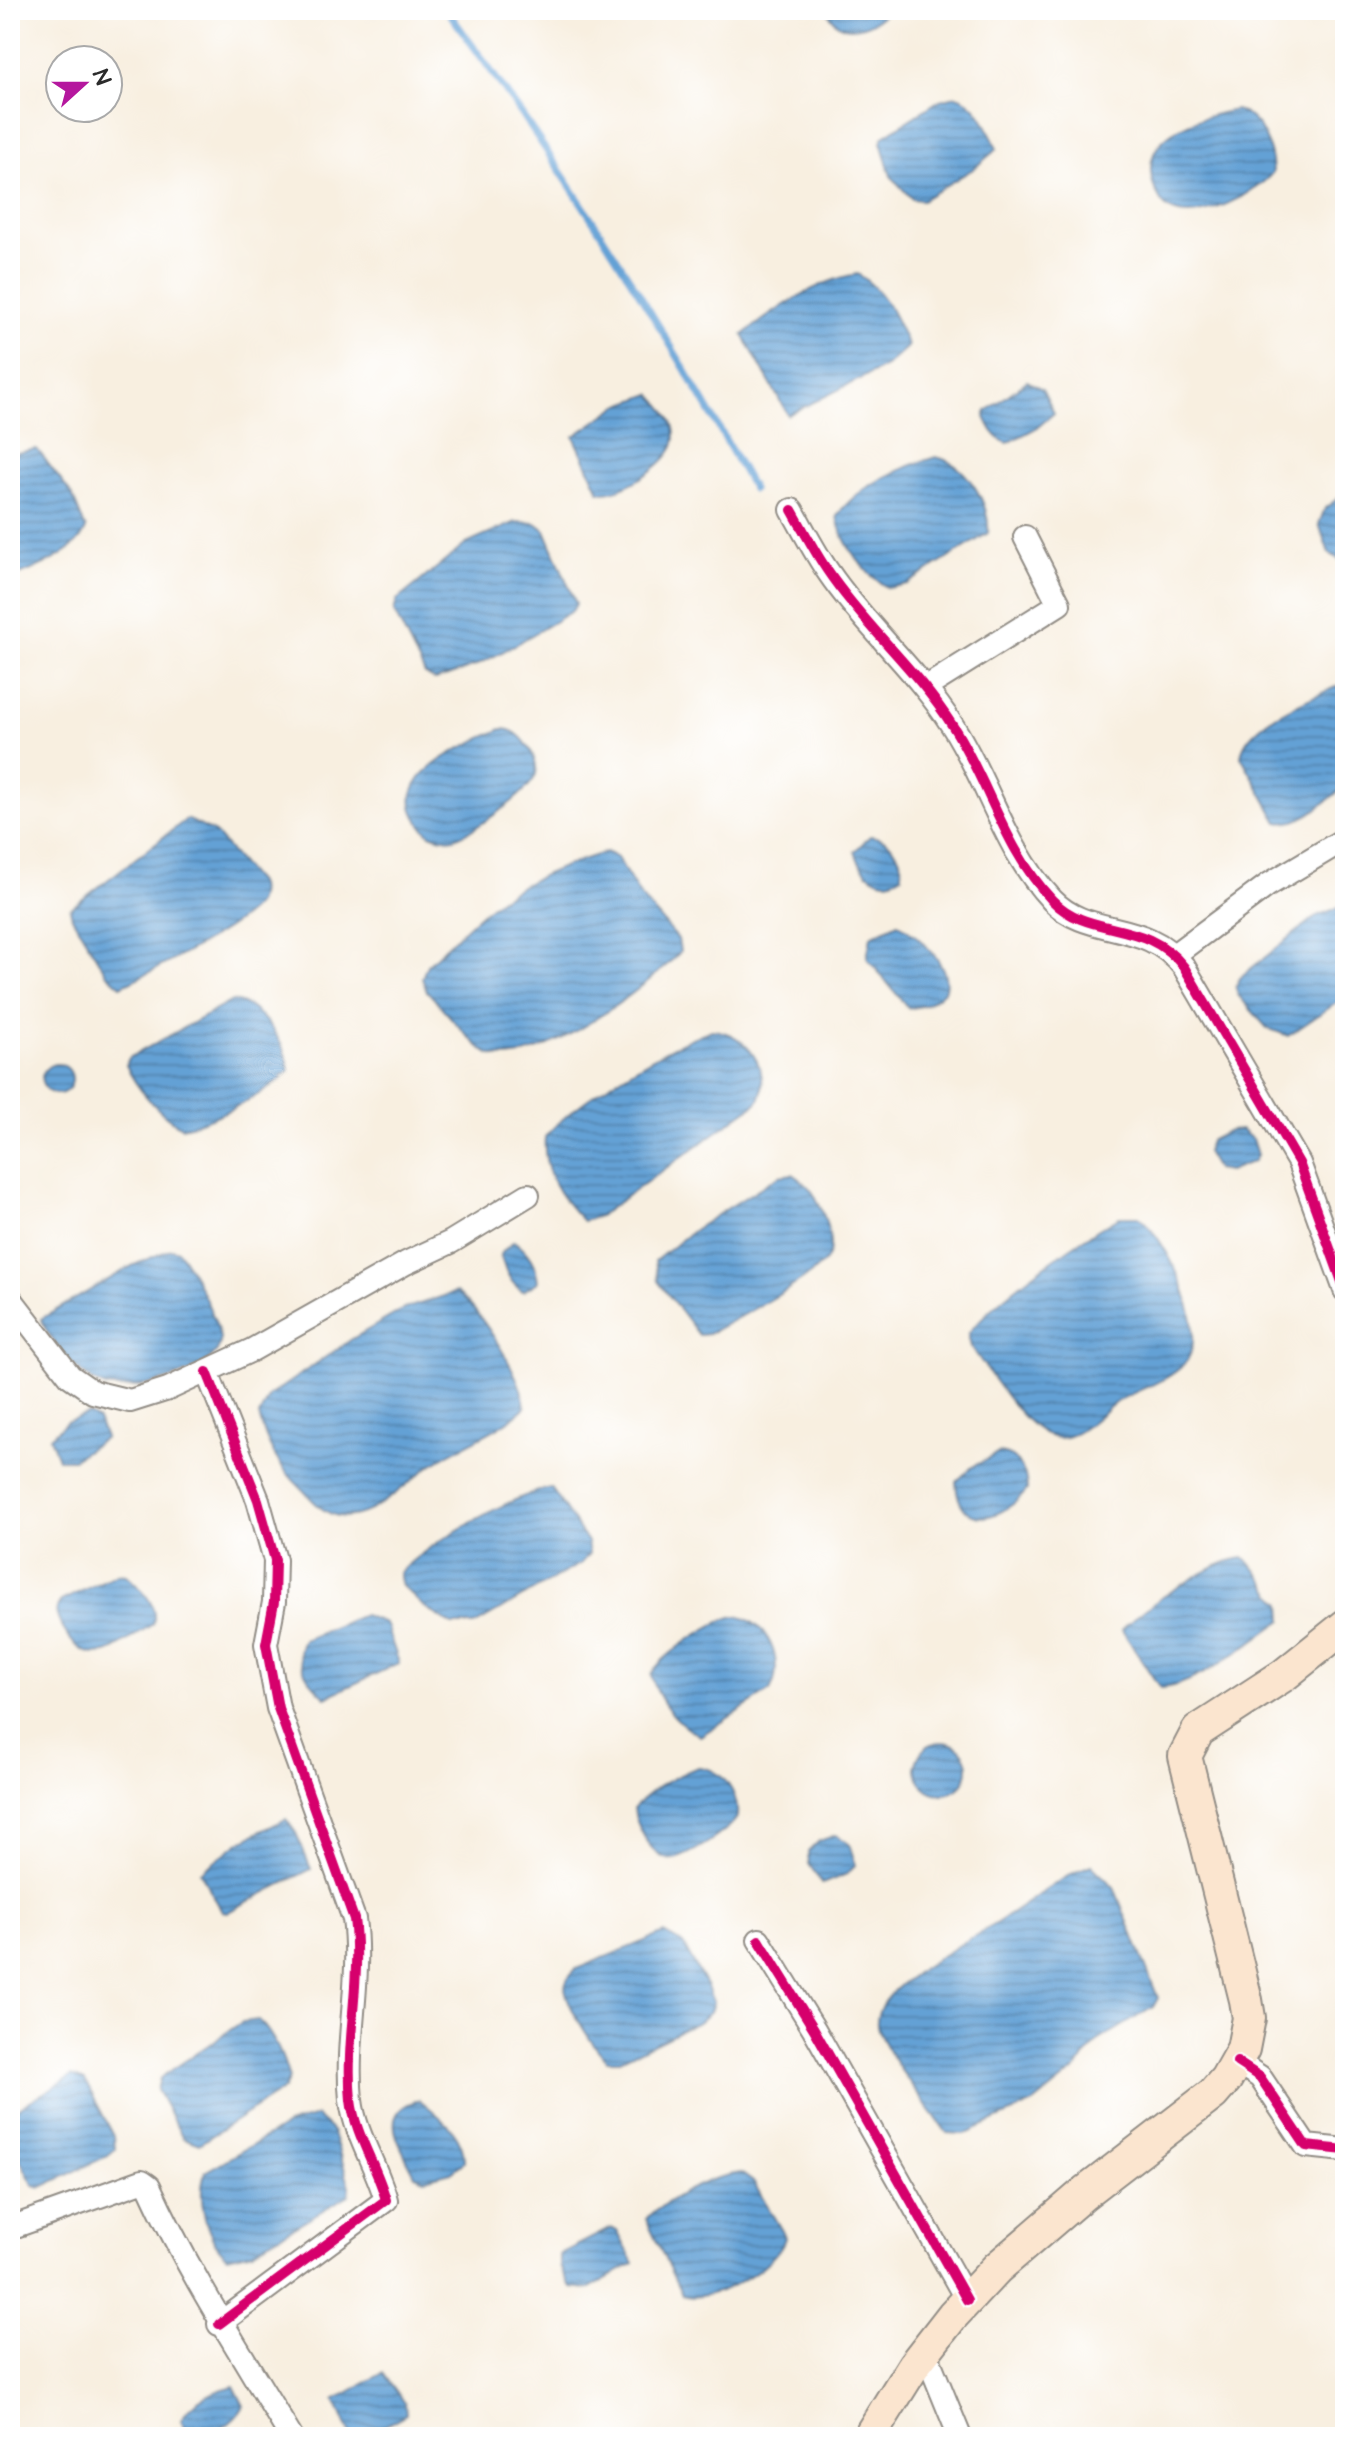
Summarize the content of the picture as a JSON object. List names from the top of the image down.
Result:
{
  "north": "right"
}
